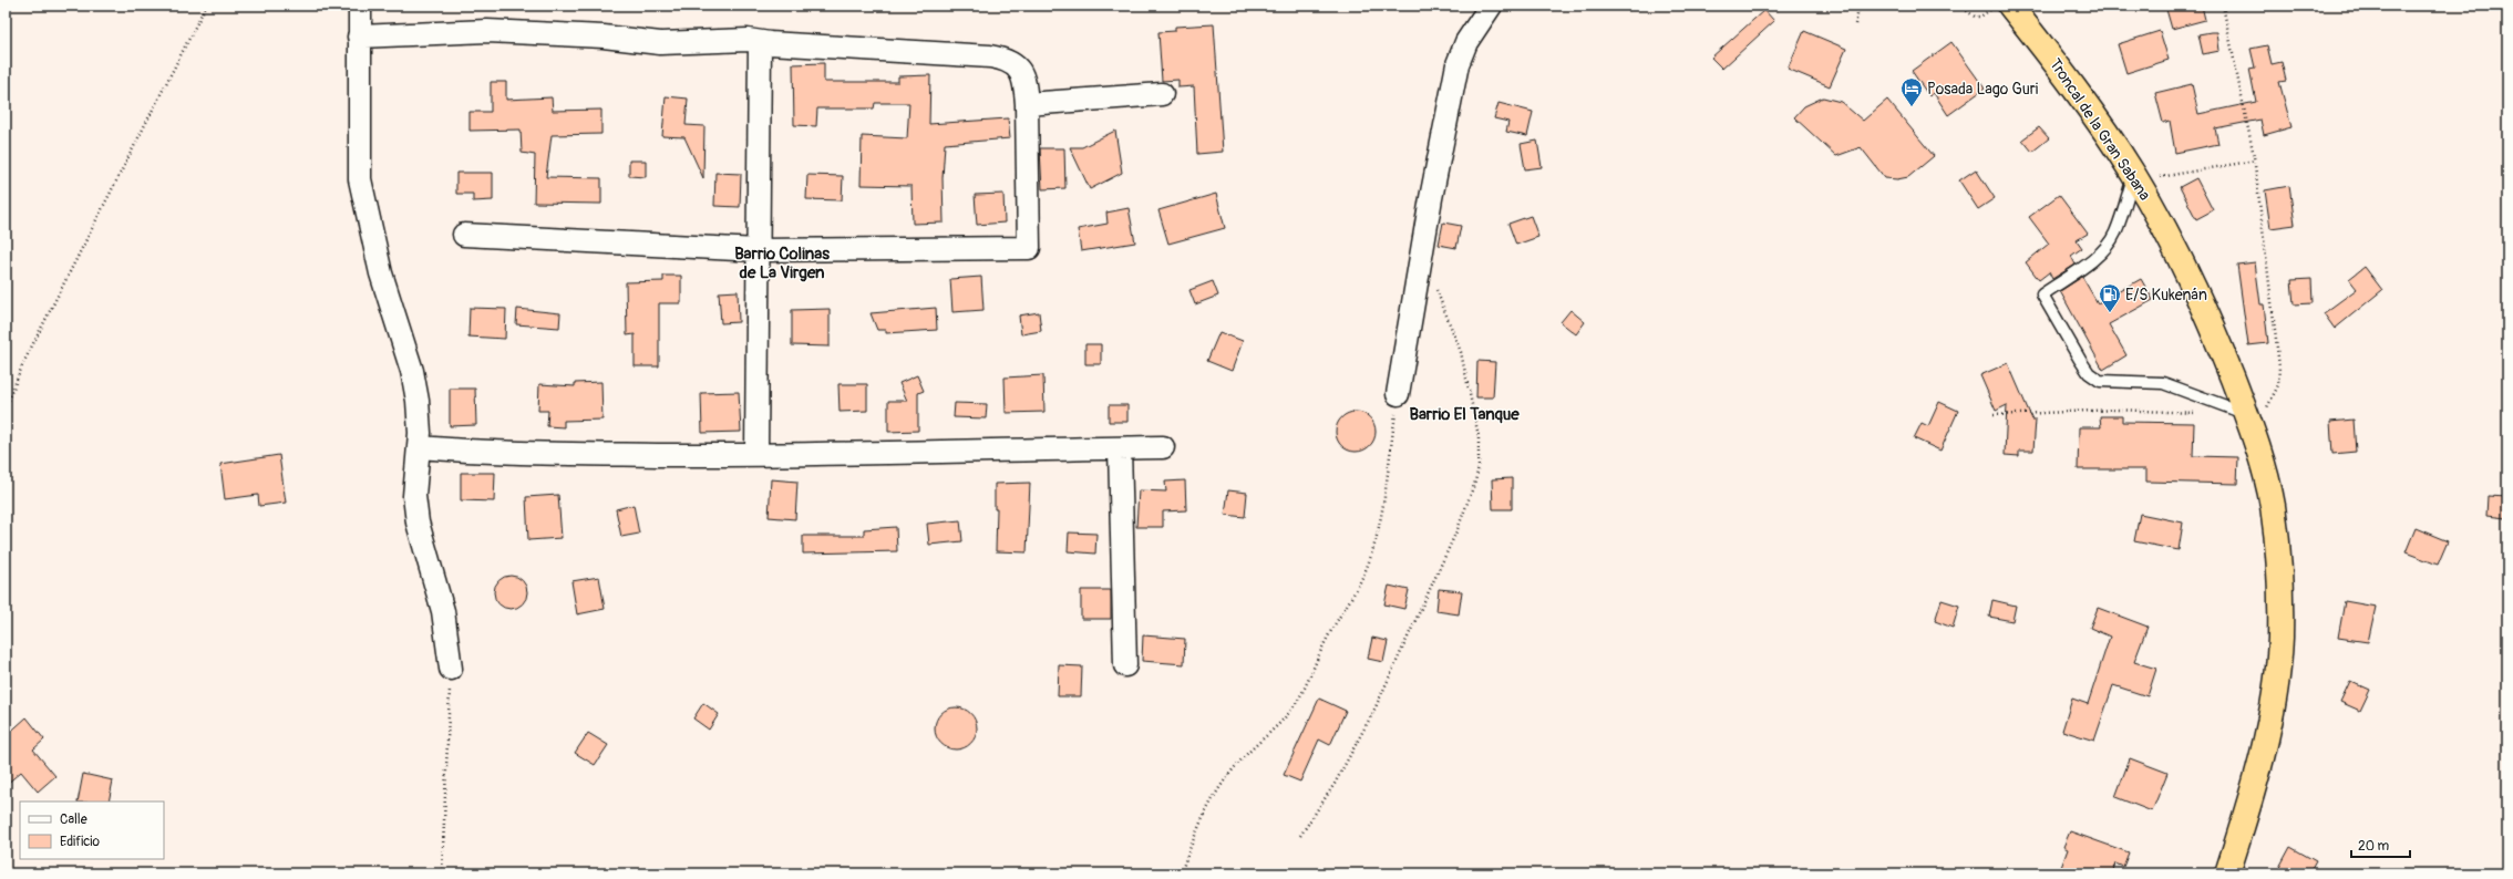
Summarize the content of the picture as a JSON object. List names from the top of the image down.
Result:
{
  "streets": {
    "highway": ["Troncal de la Gran Sabana"]
  },
  "districts": ["Barrio Colinas de La Virgen", "Barrio El Tanque"],
  "places": {
    "hotel": ["Posada Lago Guri"],
    "fuel station": ["E/S Kukenán"]
  },
  "legend": ["Calle", "Edificio"],
  "scale_bar": "20 m"
}
